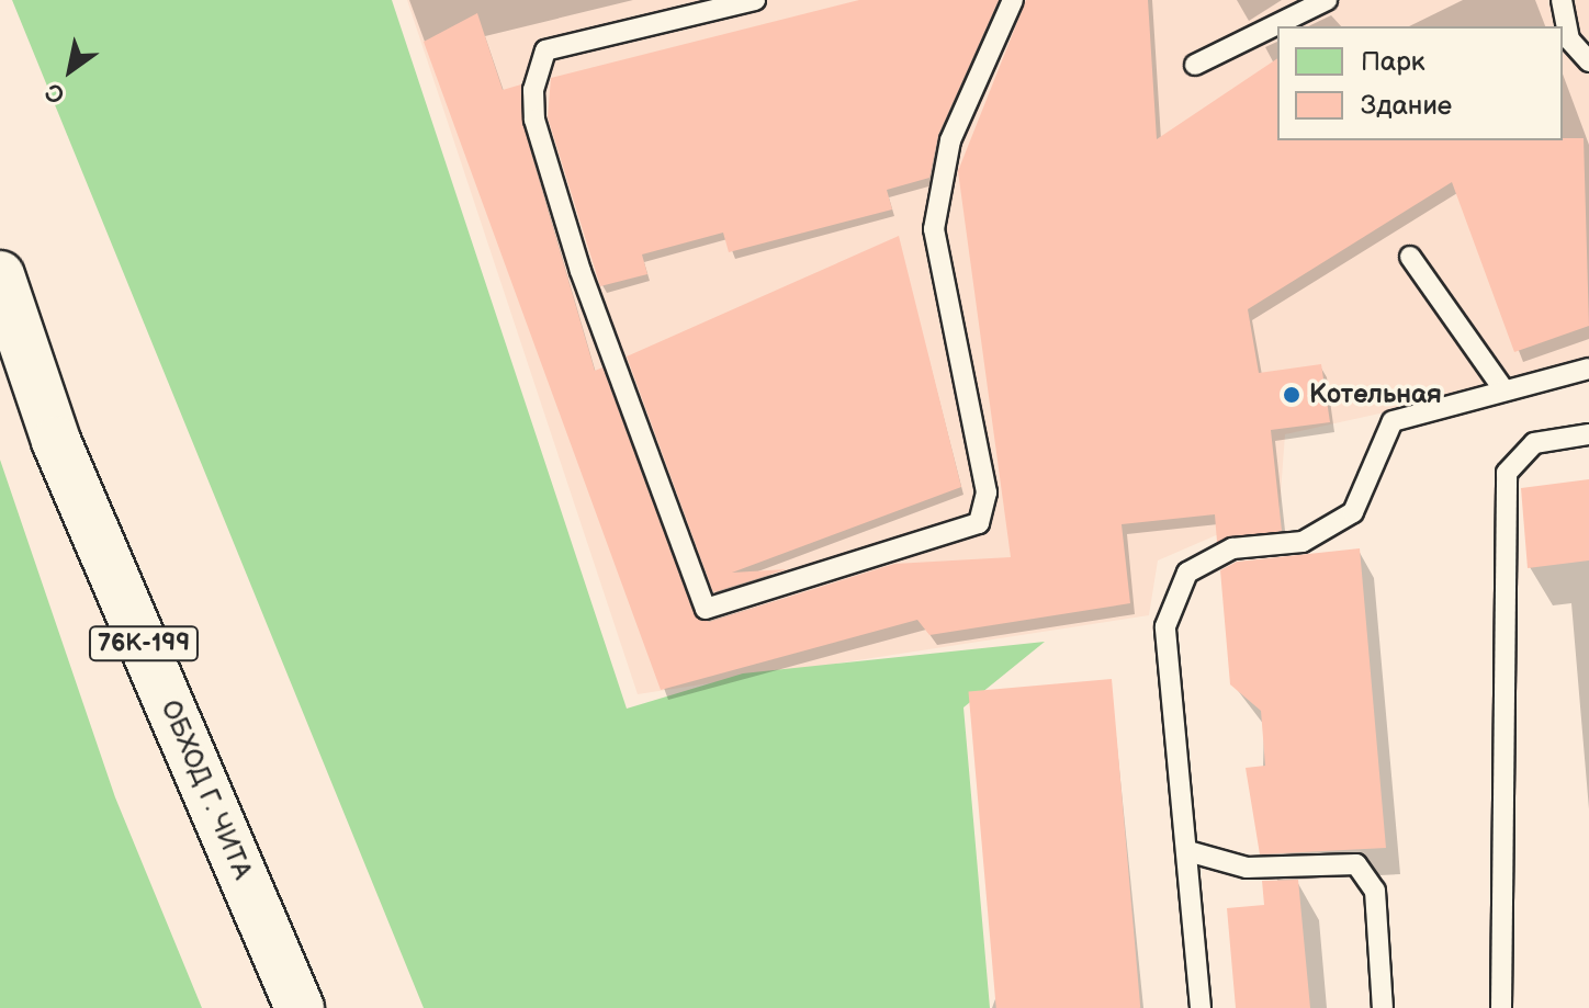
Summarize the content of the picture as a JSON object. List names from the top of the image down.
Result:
{
  "streets": {
    "highway": ["76К-199", "ОБХОД Г. ЧИТА"]
  },
  "places": ["Котельная"],
  "legend": ["Парк", "Здание"],
  "north": "bottom left"
}
